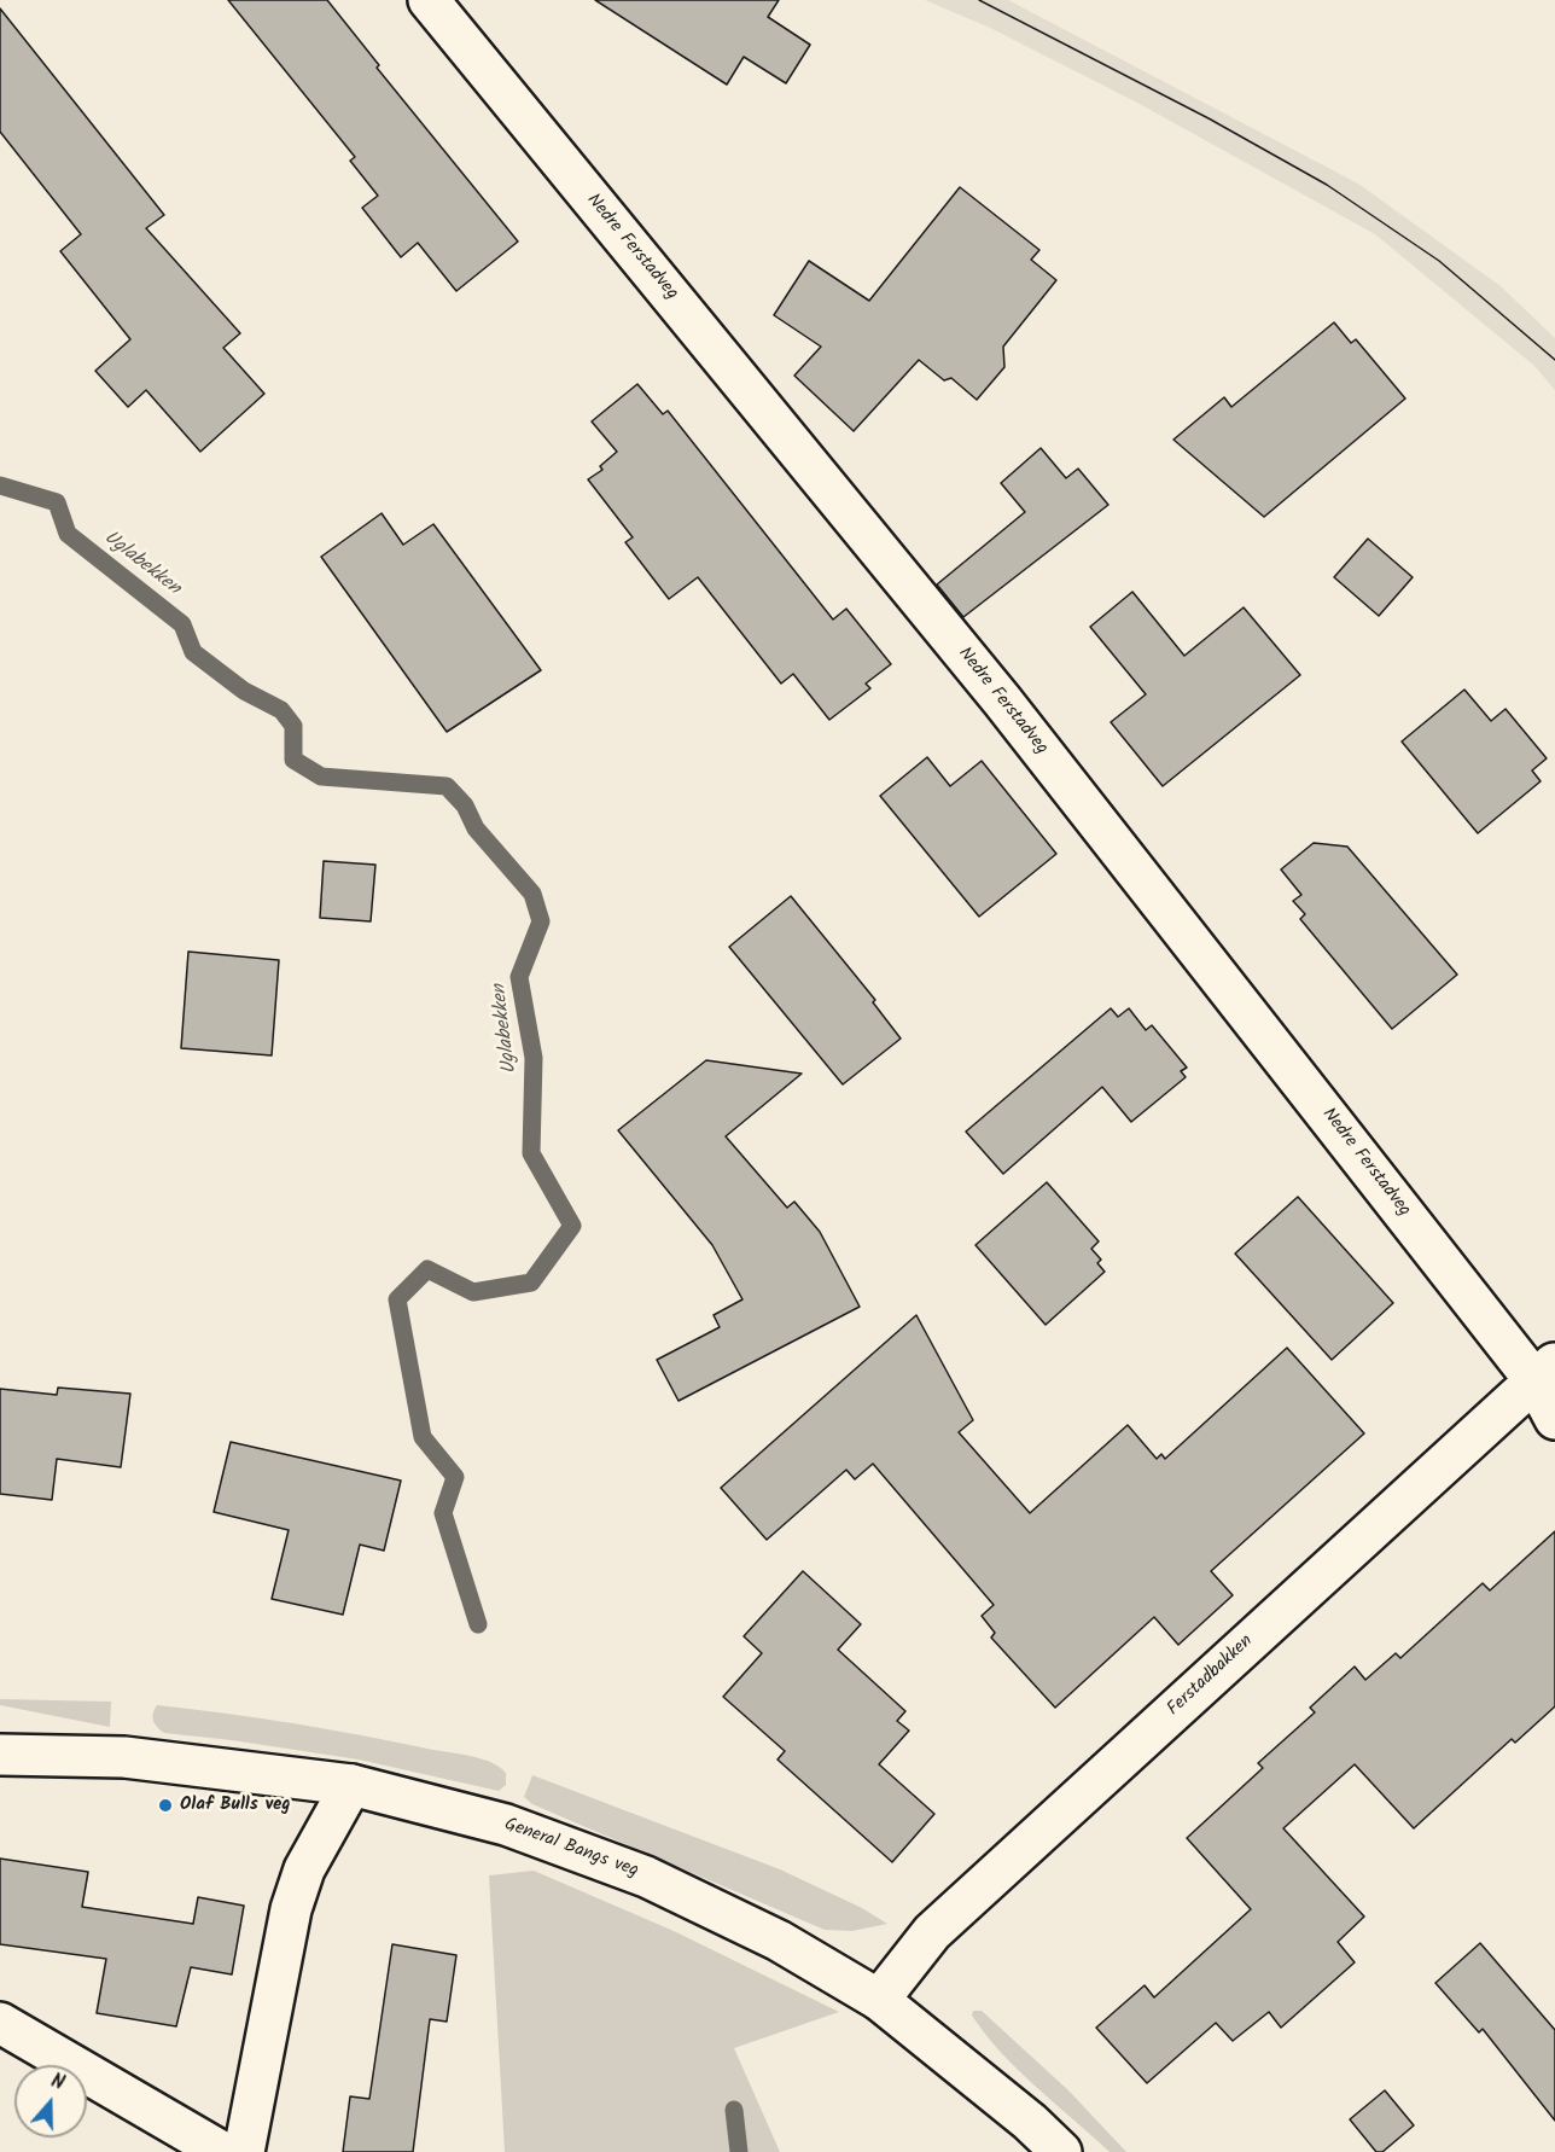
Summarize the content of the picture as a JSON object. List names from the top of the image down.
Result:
{
  "streets": {
    "street": ["Nedre Ferstadveg", "Ferstadbakken", "General Bangs veg"]
  },
  "crossings": [
    ["Nedre Ferstadveg", "Ferstadbakken"],
    ["Ferstadbakken", "General Bangs veg"]
  ],
  "water": ["Uglabekken"],
  "places": ["Olaf Bulls veg"],
  "north": "top"
}
